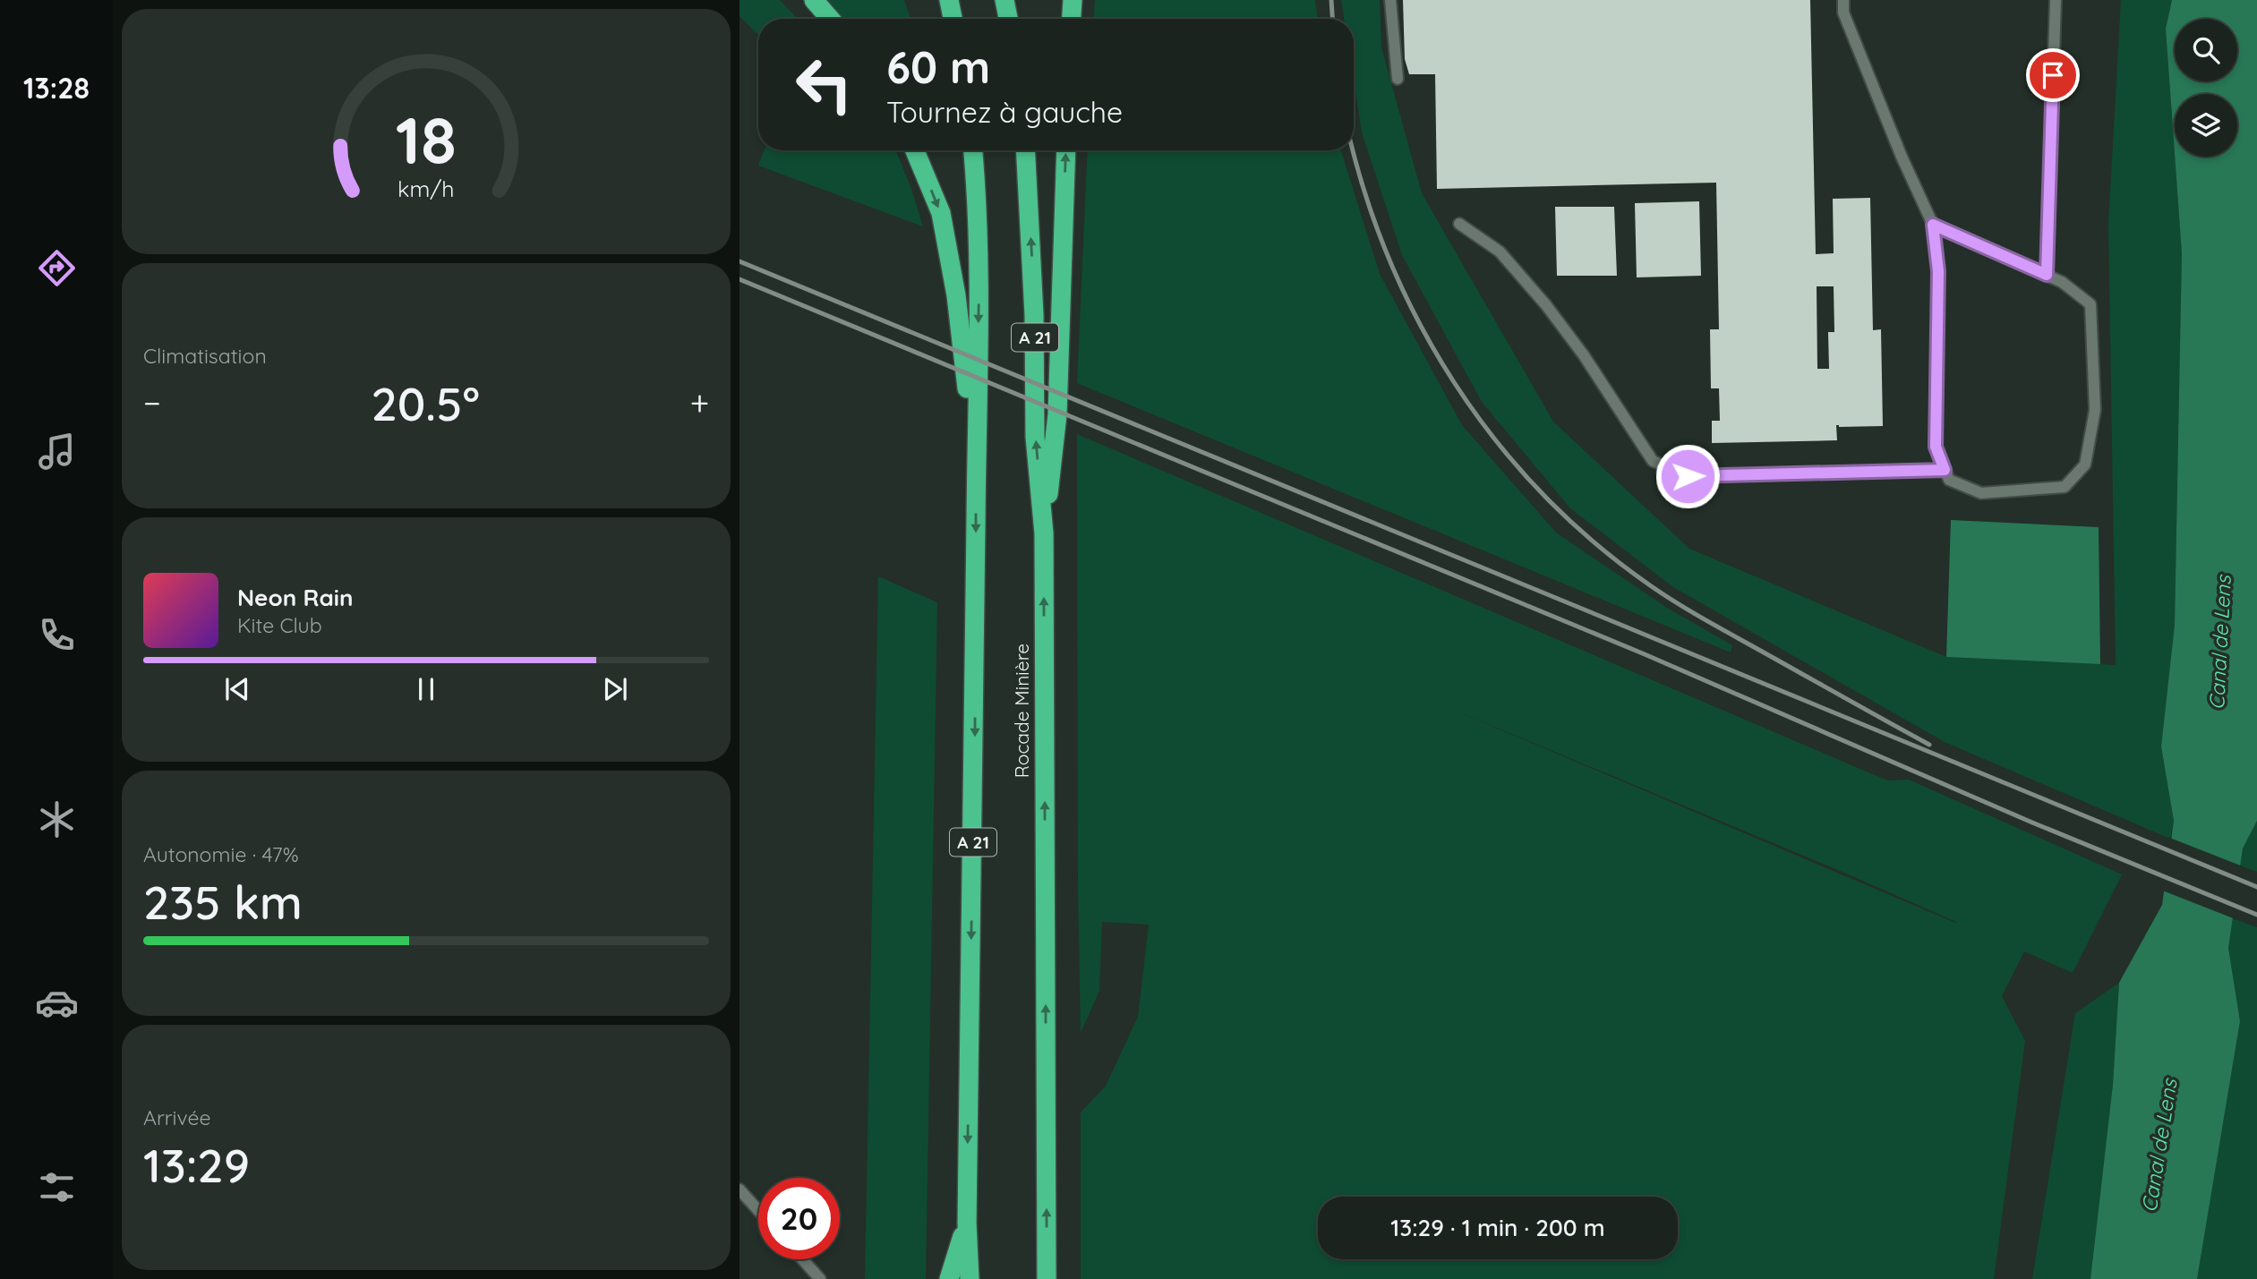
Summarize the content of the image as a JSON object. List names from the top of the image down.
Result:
{
  "streets": {
    "highway": ["A 21", "Rocade Minière"]
  },
  "water": ["Canal de Lens"],
  "page": {
    "tabs": "13:28",
    "turn": ["60 m", "Tournez à gauche"],
    "tile": [
      "Climatisation",
      ["Autonomie · 47%", "235 km"],
      ["Arrivée", "13:29"]
    ],
    "heat": ["−", "20.5°", "+"],
    "song": ["Neon Rain", "Kite Club"],
    "limit": "20",
    "trip": "13:29 · 1 min · 200 m",
    "gauge": ["18", "km/h"]
  }
}
